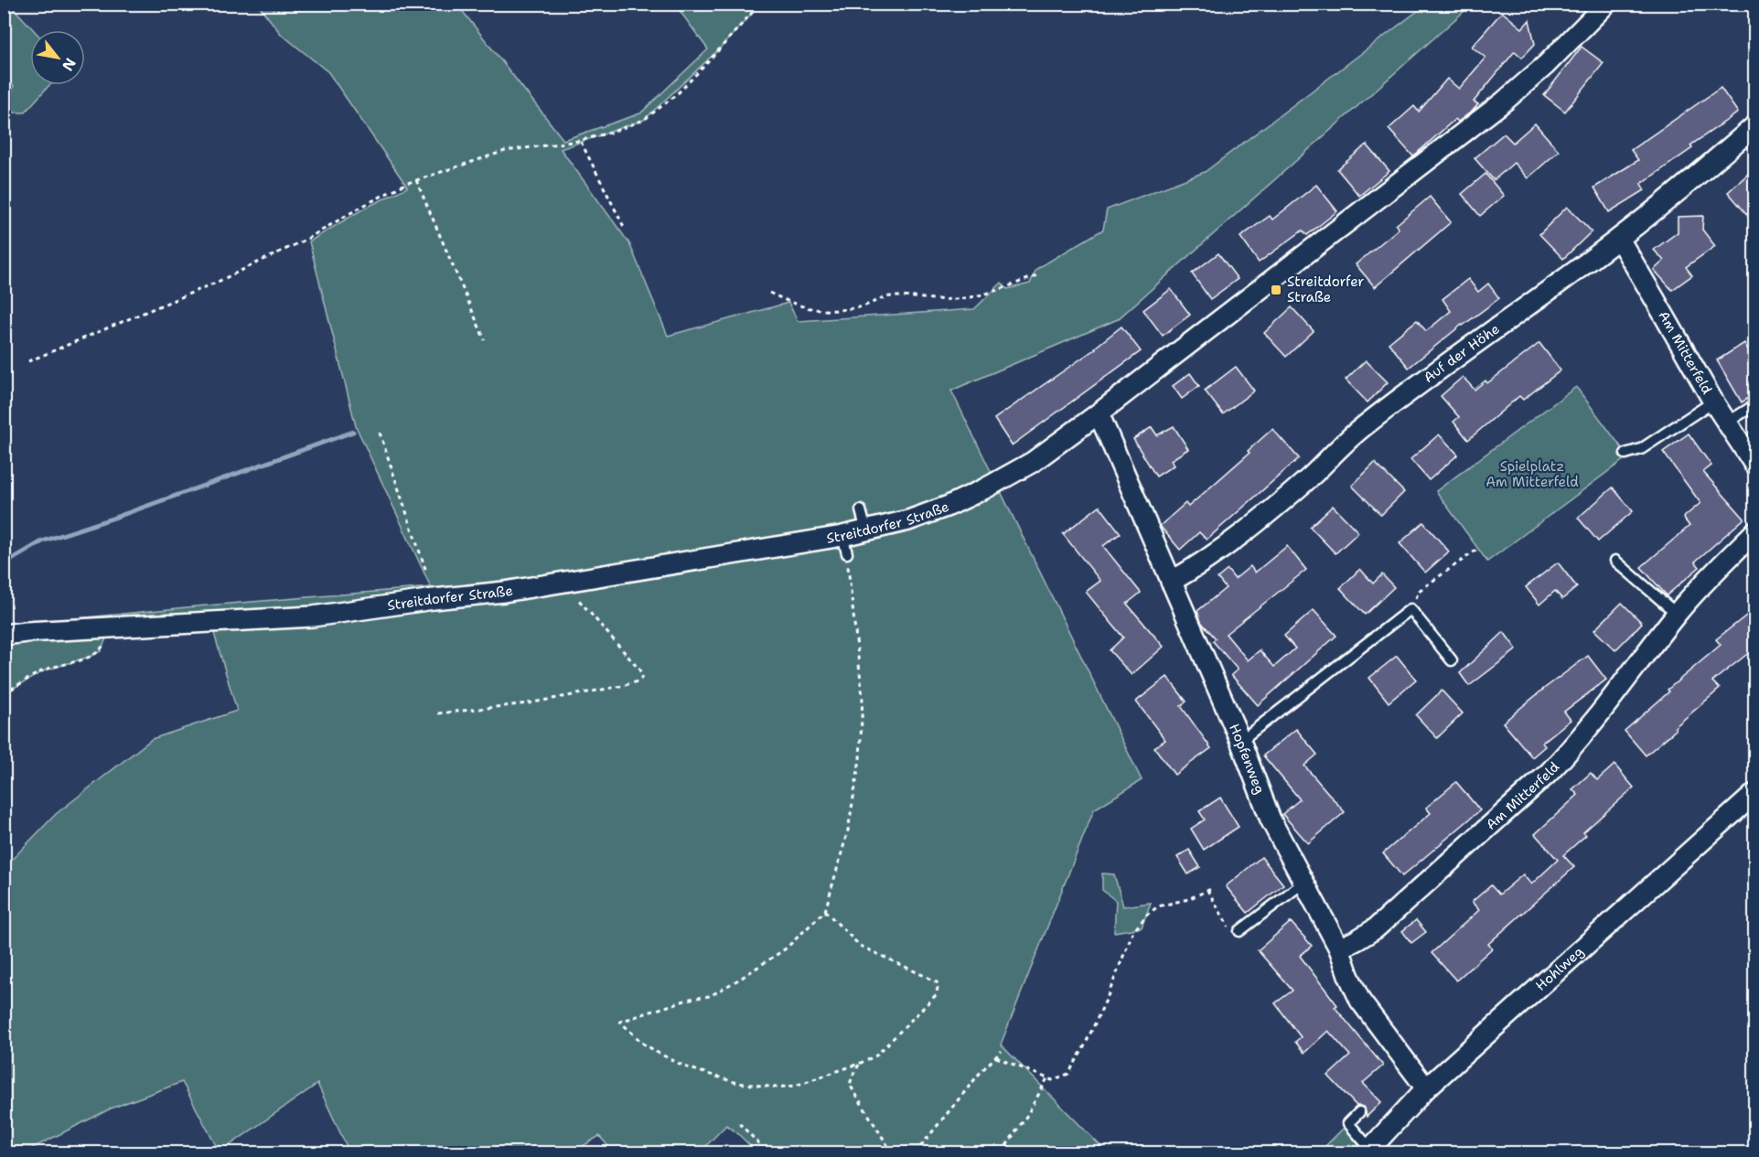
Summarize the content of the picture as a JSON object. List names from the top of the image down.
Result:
{
  "streets": {
    "street": [
      "Auf der Höhe",
      "Am Mitterfeld",
      "Streitdorfer Straße",
      "Hopfenweg",
      "Hohlweg"
    ]
  },
  "crossings": [
    ["Auf der Höhe", "Am Mitterfeld"],
    ["Auf der Höhe", "Hopfenweg"],
    ["Am Mitterfeld", "Hopfenweg"],
    ["Streitdorfer Straße", "Hopfenweg"],
    ["Hopfenweg", "Hohlweg"]
  ],
  "parks": ["Spielplatz Am Mitterfeld"],
  "places": {
    "transit": ["Streitdorfer Straße"]
  },
  "north": "bottom right"
}
